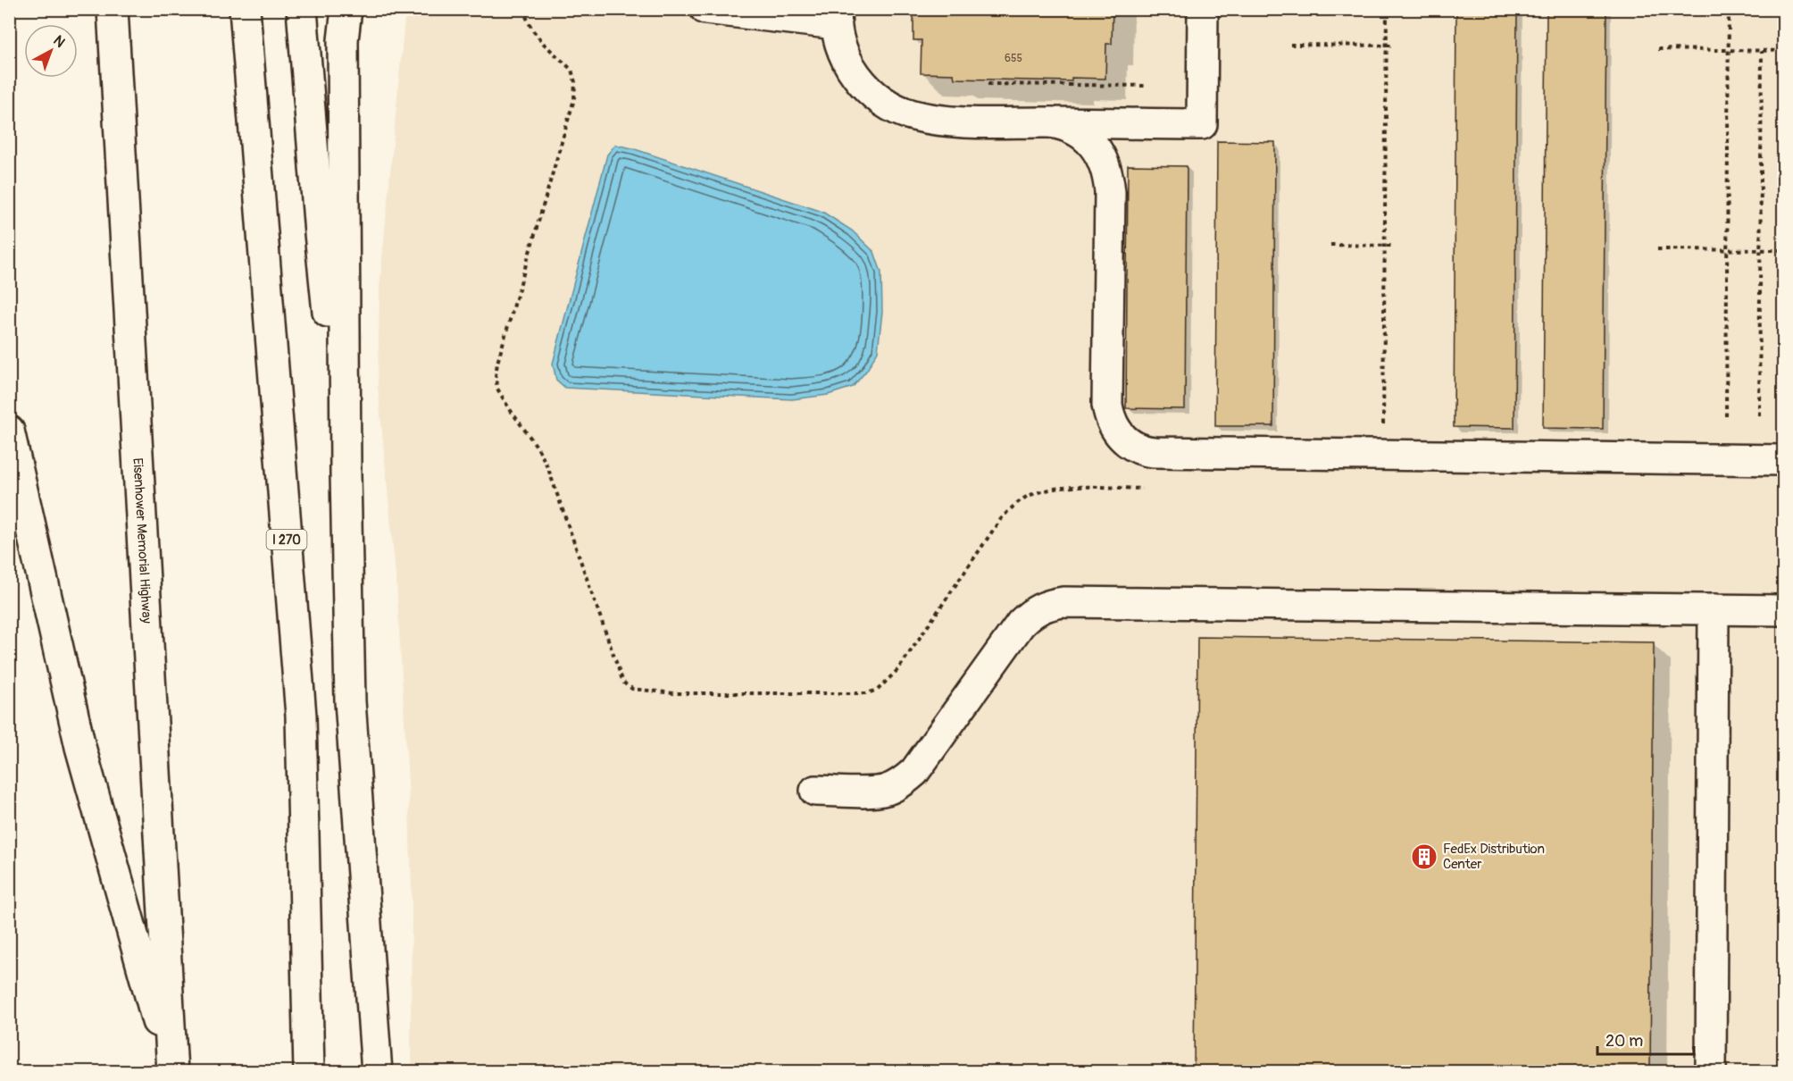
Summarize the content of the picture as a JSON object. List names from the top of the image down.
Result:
{
  "streets": {
    "main road": ["I 270", "Eisenhower Memorial Highway"]
  },
  "places": {
    "building": ["FedEx Distribution Center"]
  },
  "house_numbers": ["655"],
  "scale_bar": "20 m",
  "north": "top right"
}
